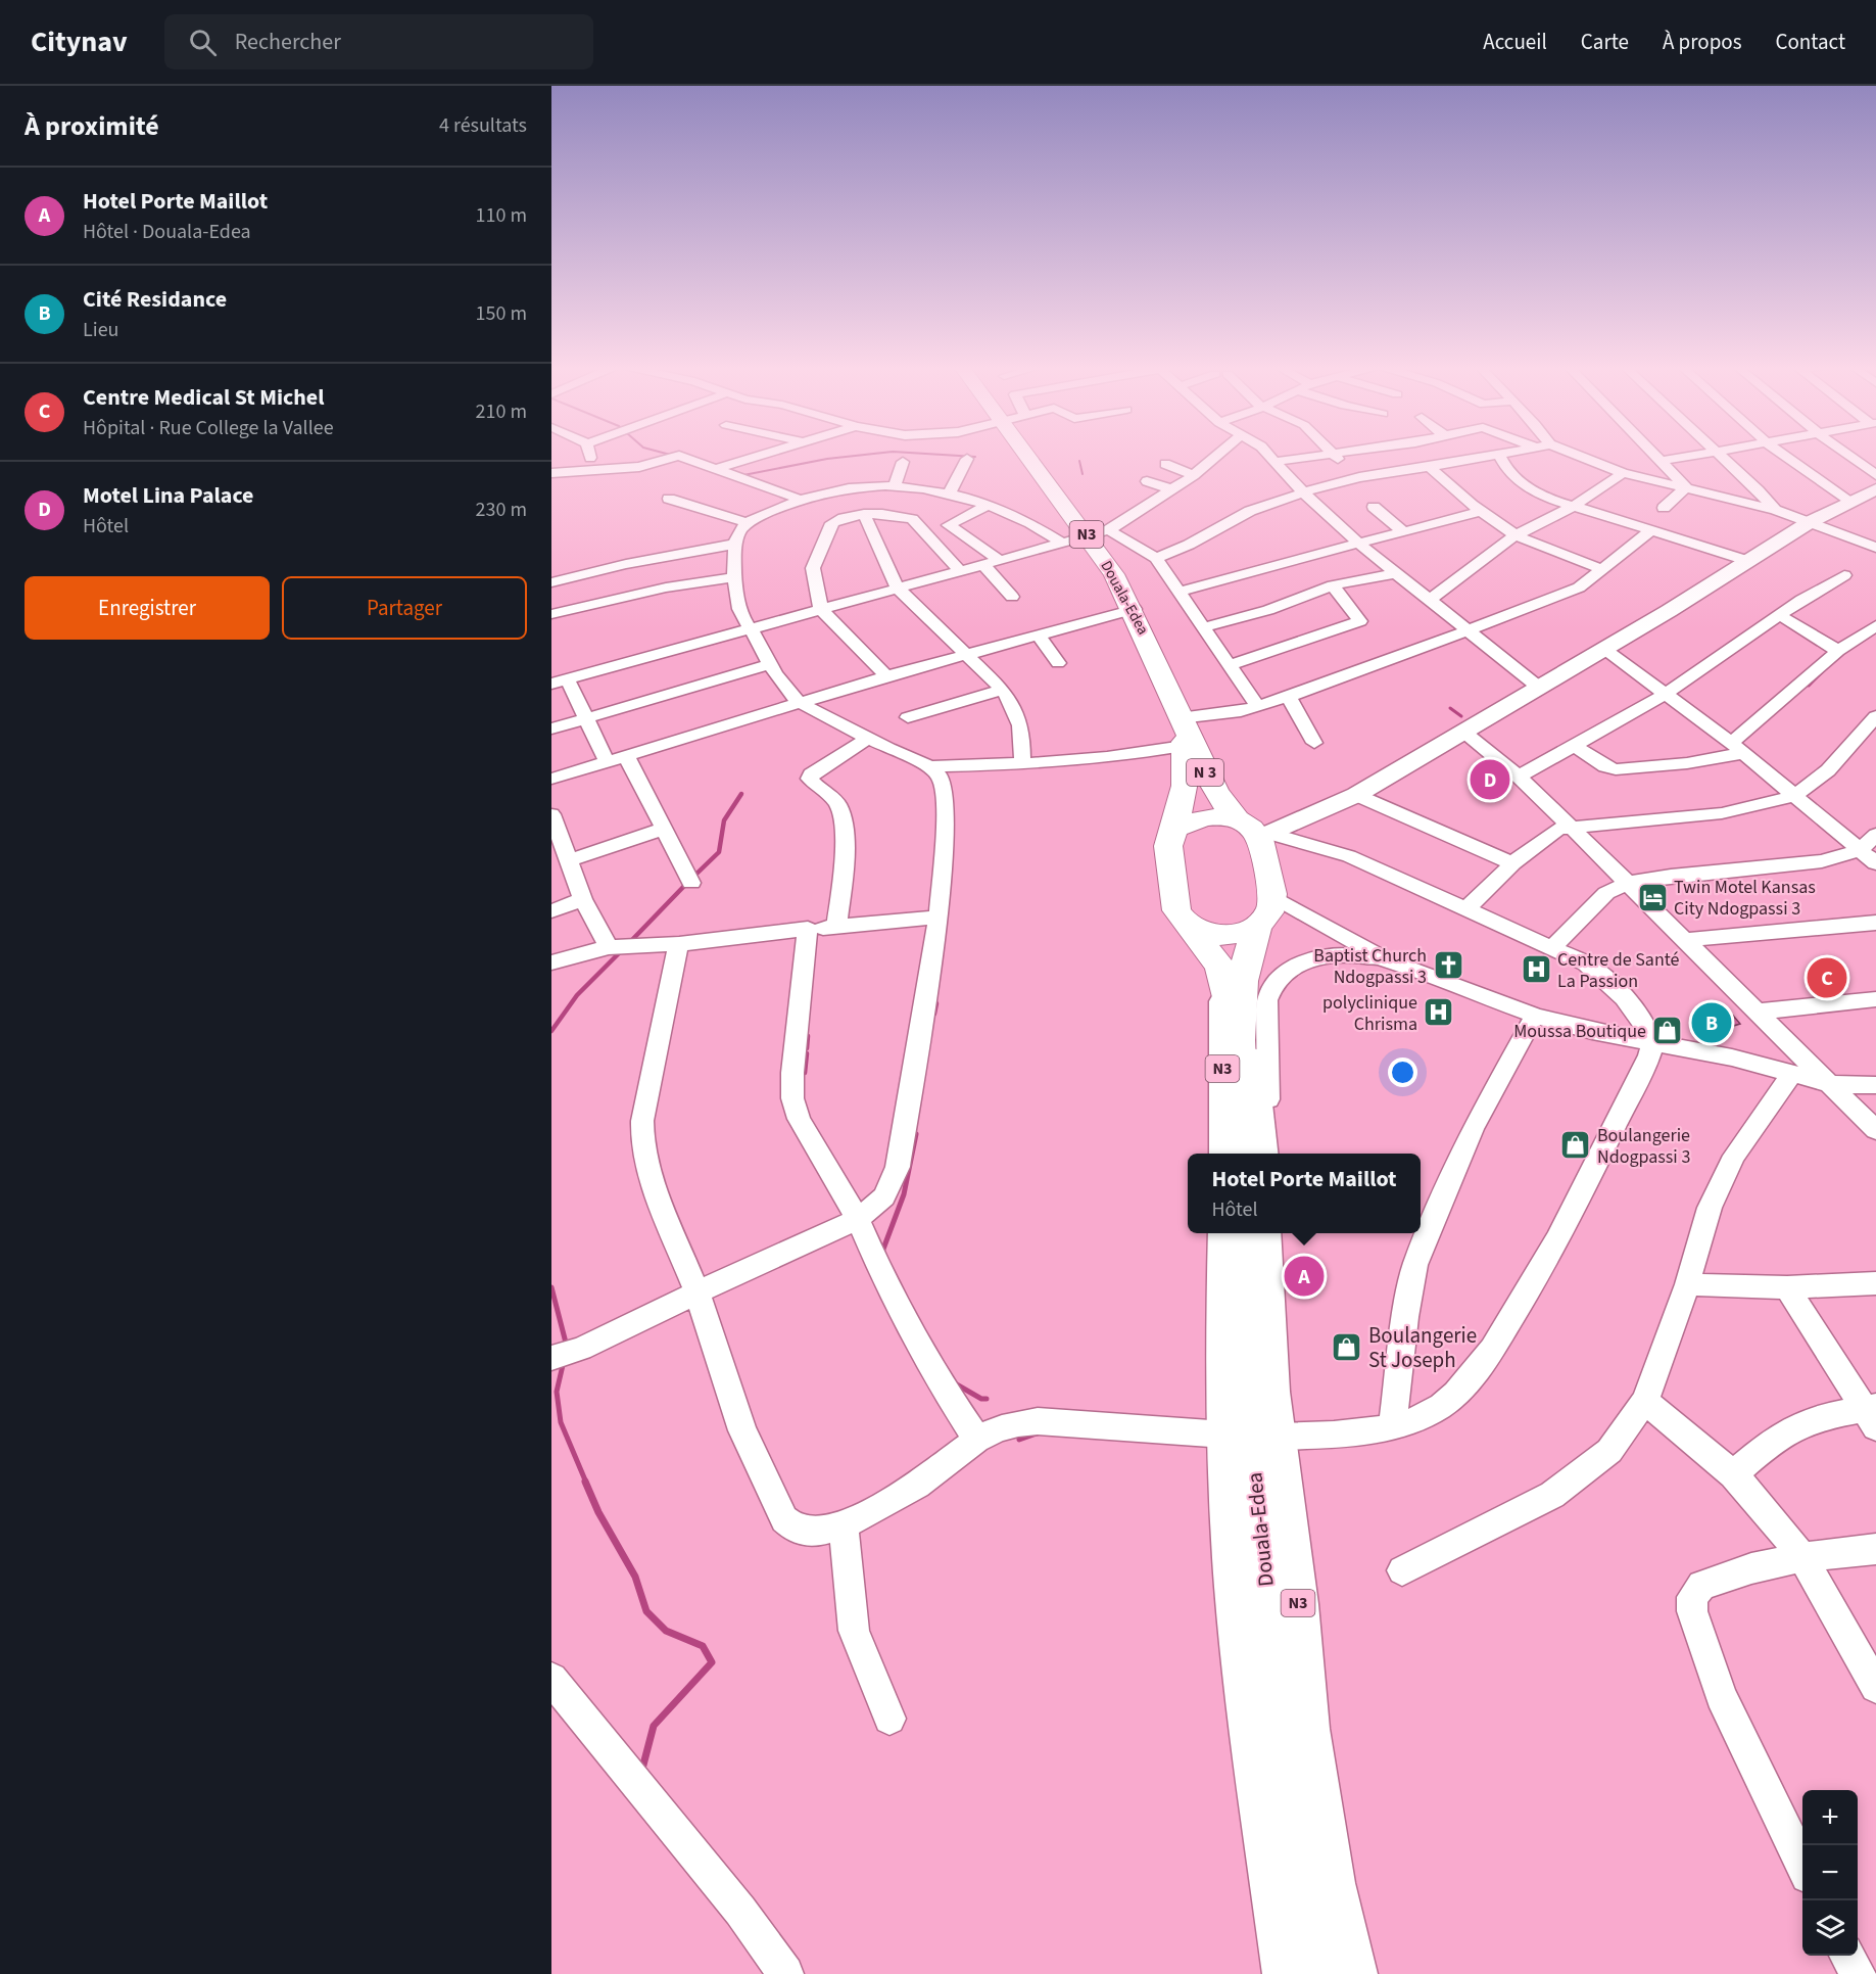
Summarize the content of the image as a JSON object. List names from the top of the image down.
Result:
{
  "streets": {
    "highway": ["N3", "Douala-Edea", "N 3"]
  },
  "crossings": [
    ["N3", "N 3"],
    ["Douala-Edea", "N 3"]
  ],
  "places": {
    "hotel": ["Twin Motel Kansas City Ndogpassi 3"],
    "church": ["Baptist Church Ndogpassi 3"],
    "hospital": ["Centre de Santé La Passion", "polyclinique Chrisma"],
    "shop": ["Moussa Boutique", "Boulangerie Ndogpassi 3", "Boulangerie St Joseph"]
  },
  "page": {
    "header": "Citynav",
    "search": "Rechercher",
    "nav": [
      "Accueil",
      "Carte",
      "À propos",
      "Contact"
    ],
    "heading": ["À proximité", "4 résultats"],
    "list": [
      {
        "mark": "A",
        "name": "Hotel Porte Maillot",
        "note": "Hôtel · Douala-Edea",
        "value": "110 m"
      },
      {
        "mark": "B",
        "name": "Cité Residance",
        "note": "Lieu",
        "value": "150 m"
      },
      {
        "mark": "C",
        "name": "Centre Medical St Michel",
        "note": "Hôpital · Rue College la Vallee",
        "value": "210 m"
      },
      {
        "mark": "D",
        "name": "Motel Lina Palace",
        "note": "Hôtel",
        "value": "230 m"
      }
    ],
    "buttons": ["Enregistrer", "Partager"],
    "pins": [
      "D",
      "C",
      "B",
      "A"
    ],
    "popup": ["Hotel Porte Maillot", "Hôtel"],
    "map_buttons": ["+", "−"]
  }
}
